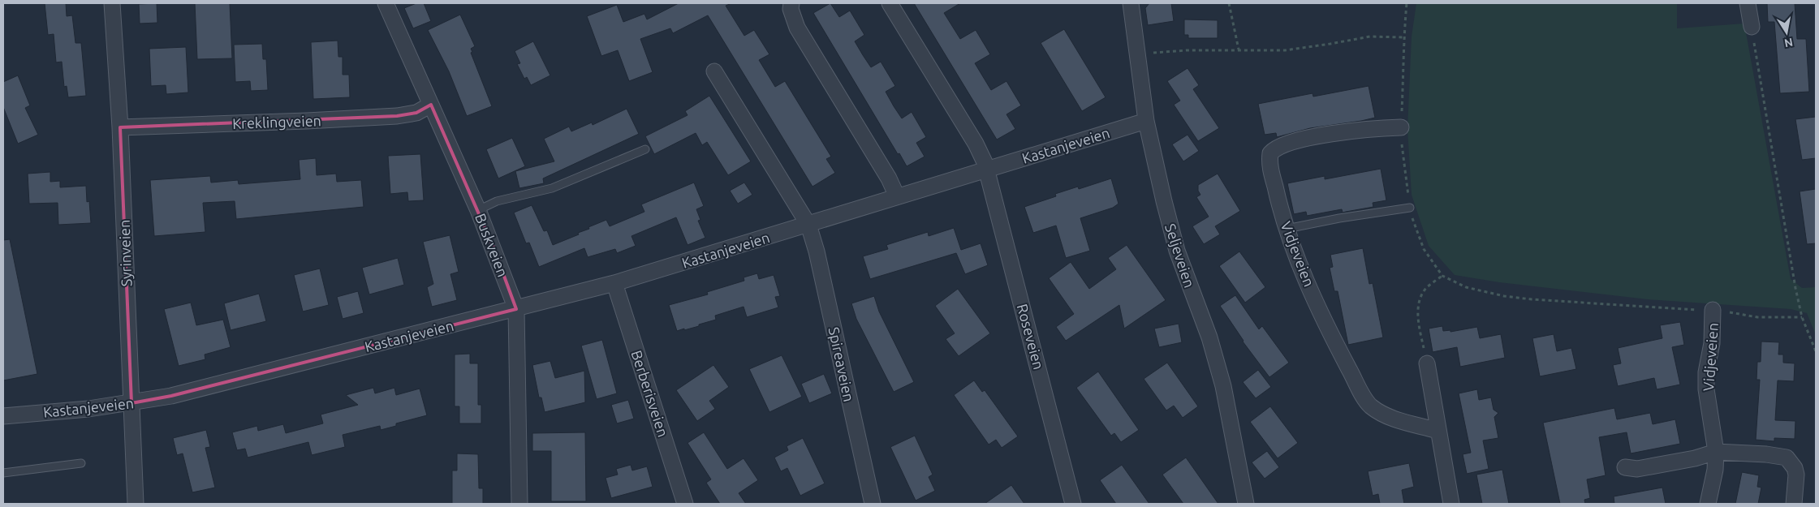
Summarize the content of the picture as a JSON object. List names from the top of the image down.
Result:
{
  "streets": {
    "street": [
      "Kreklingveien",
      "Kastanjeveien",
      "Buskveien",
      "Syrinveien",
      "Vidjeveien",
      "Seljeveien",
      "Roseveien",
      "Spireaveien",
      "Berberisveien"
    ]
  },
  "crossings": [
    ["Kreklingveien", "Buskveien"],
    ["Kreklingveien", "Syrinveien"],
    ["Kastanjeveien", "Buskveien"],
    ["Kastanjeveien", "Syrinveien"],
    ["Kastanjeveien", "Seljeveien"],
    ["Kastanjeveien", "Roseveien"],
    ["Kastanjeveien", "Spireaveien"],
    ["Kastanjeveien", "Berberisveien"]
  ],
  "north": "bottom"
}
